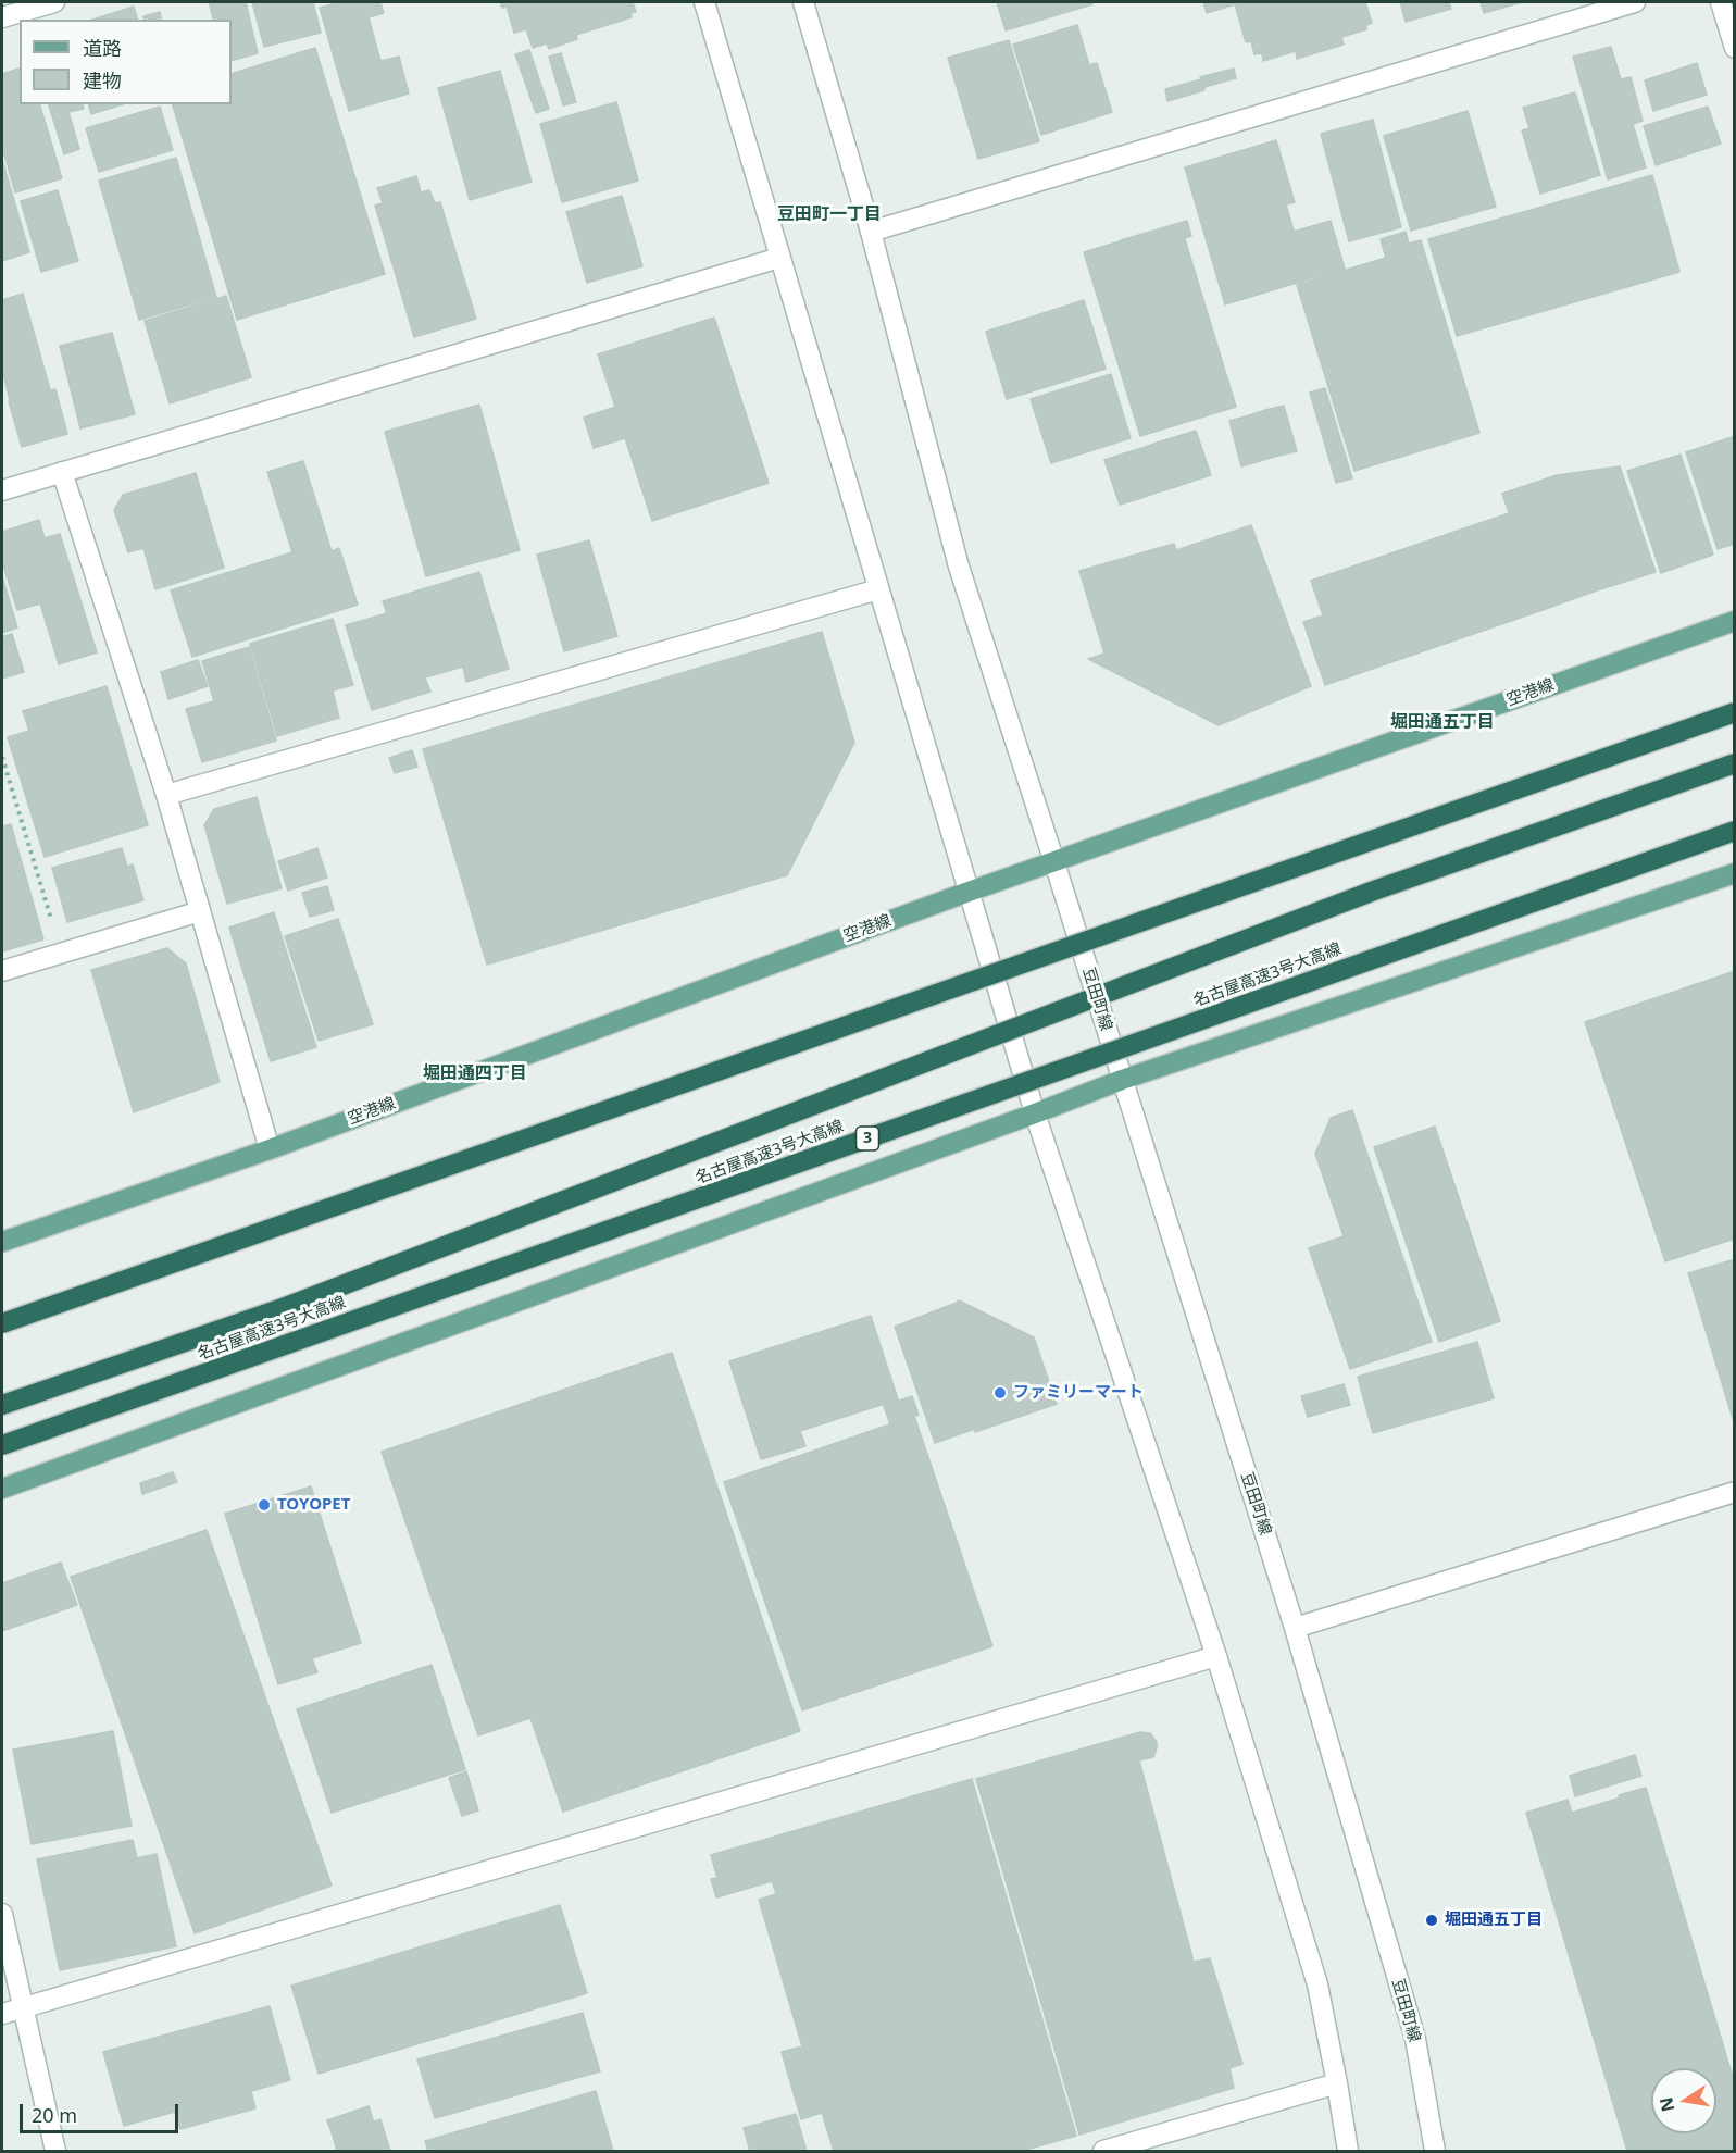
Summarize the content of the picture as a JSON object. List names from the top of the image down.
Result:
{
  "streets": {
    "highway": ["名古屋高速3号大高線", "3"],
    "main road": ["空港線"],
    "street": ["豆田町線"]
  },
  "crossings": [
    ["空港線", "豆田町線"]
  ],
  "districts": ["豆田町一丁目", "堀田通五丁目", "堀田通四丁目"],
  "places": ["ファミリーマート", "TOYOPET", "堀田通五丁目"],
  "legend": ["道路", "建物"],
  "scale_bar": "20 m",
  "north": "left"
}
